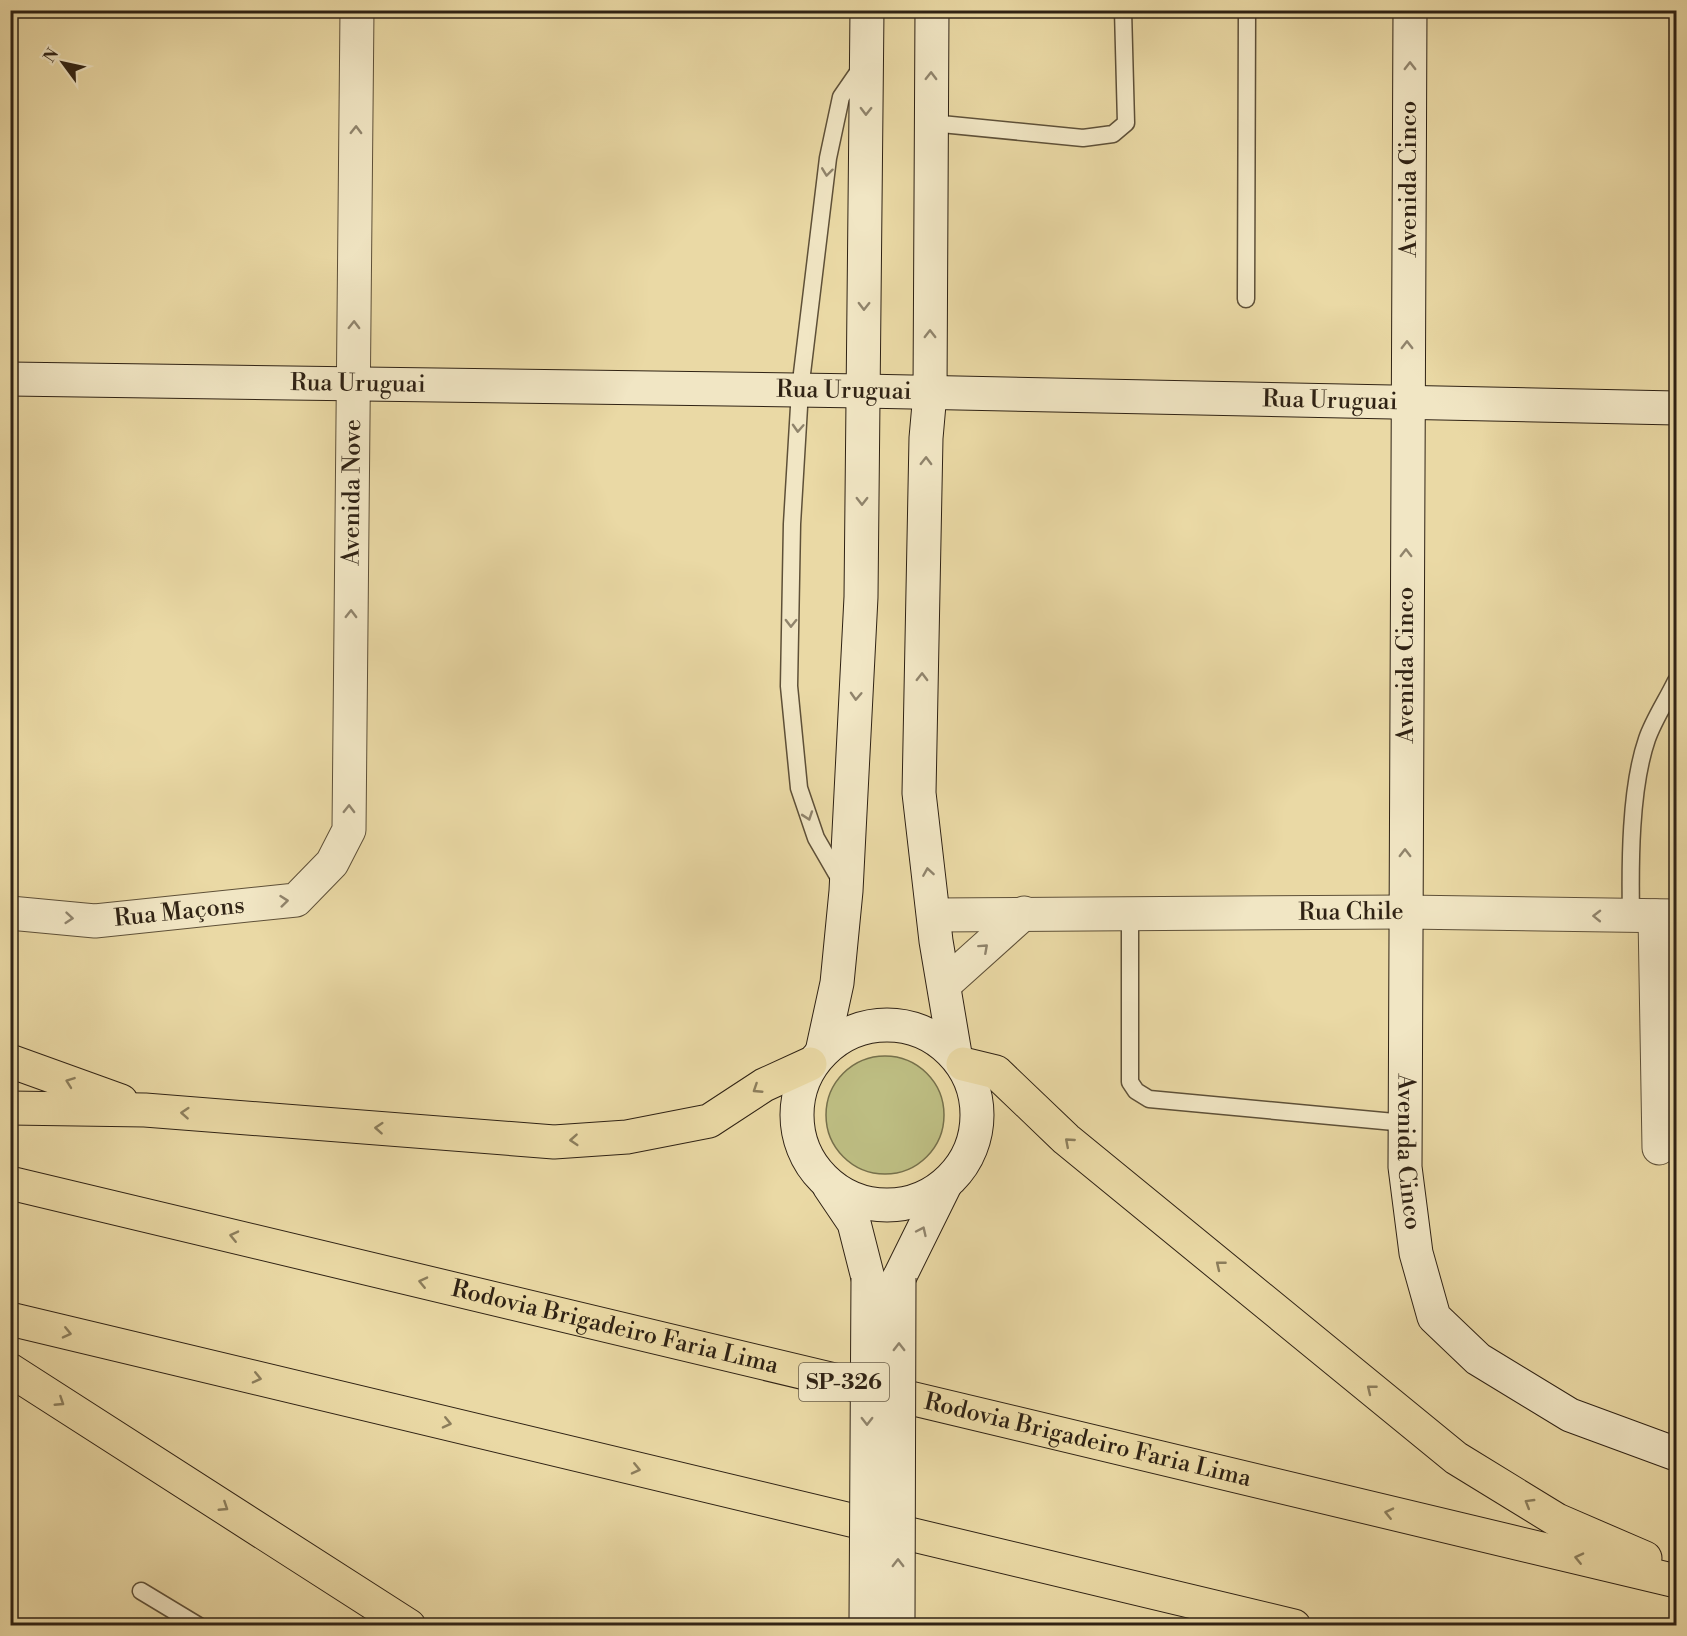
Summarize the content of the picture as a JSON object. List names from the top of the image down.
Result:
{
  "streets": {
    "highway": ["Rodovia Brigadeiro Faria Lima", "SP-326"],
    "street": [
      "Avenida Cinco",
      "Rua Uruguai",
      "Avenida Nove",
      "Rua Maçons",
      "Rua Chile"
    ]
  },
  "crossings": [
    ["Avenida Cinco", "Rua Uruguai"],
    ["Avenida Cinco", "Rua Chile"],
    ["Rua Uruguai", "Avenida Nove"],
    ["Avenida Nove", "Rua Maçons"]
  ],
  "one_way": ["Avenida Cinco", "Avenida Nove", "Rua Maçons"],
  "north": "top left"
}
